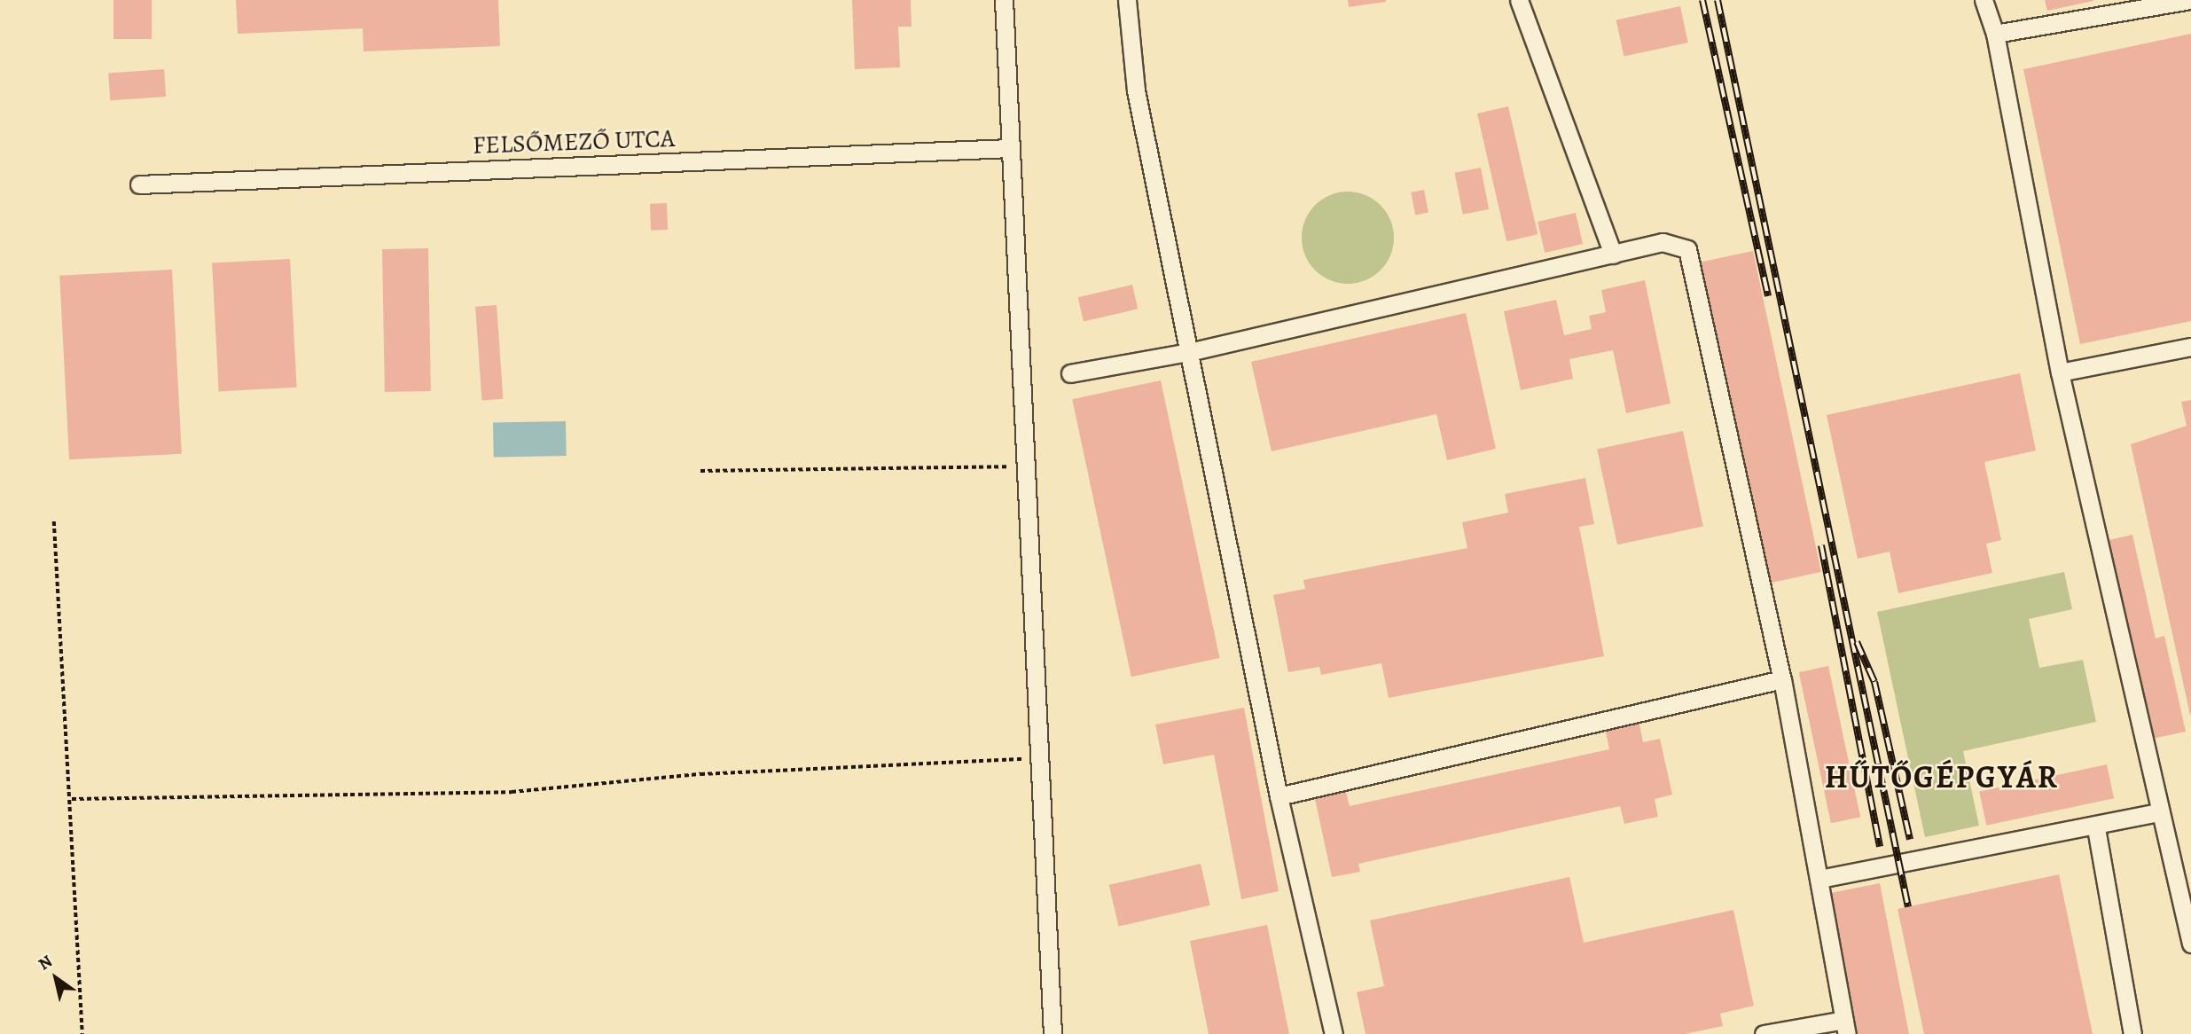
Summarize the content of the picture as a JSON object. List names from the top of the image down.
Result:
{
  "streets": {
    "street": ["FELSŐMEZŐ UTCA"]
  },
  "districts": ["HŰTŐGÉPGYÁR"],
  "north": "top left"
}
